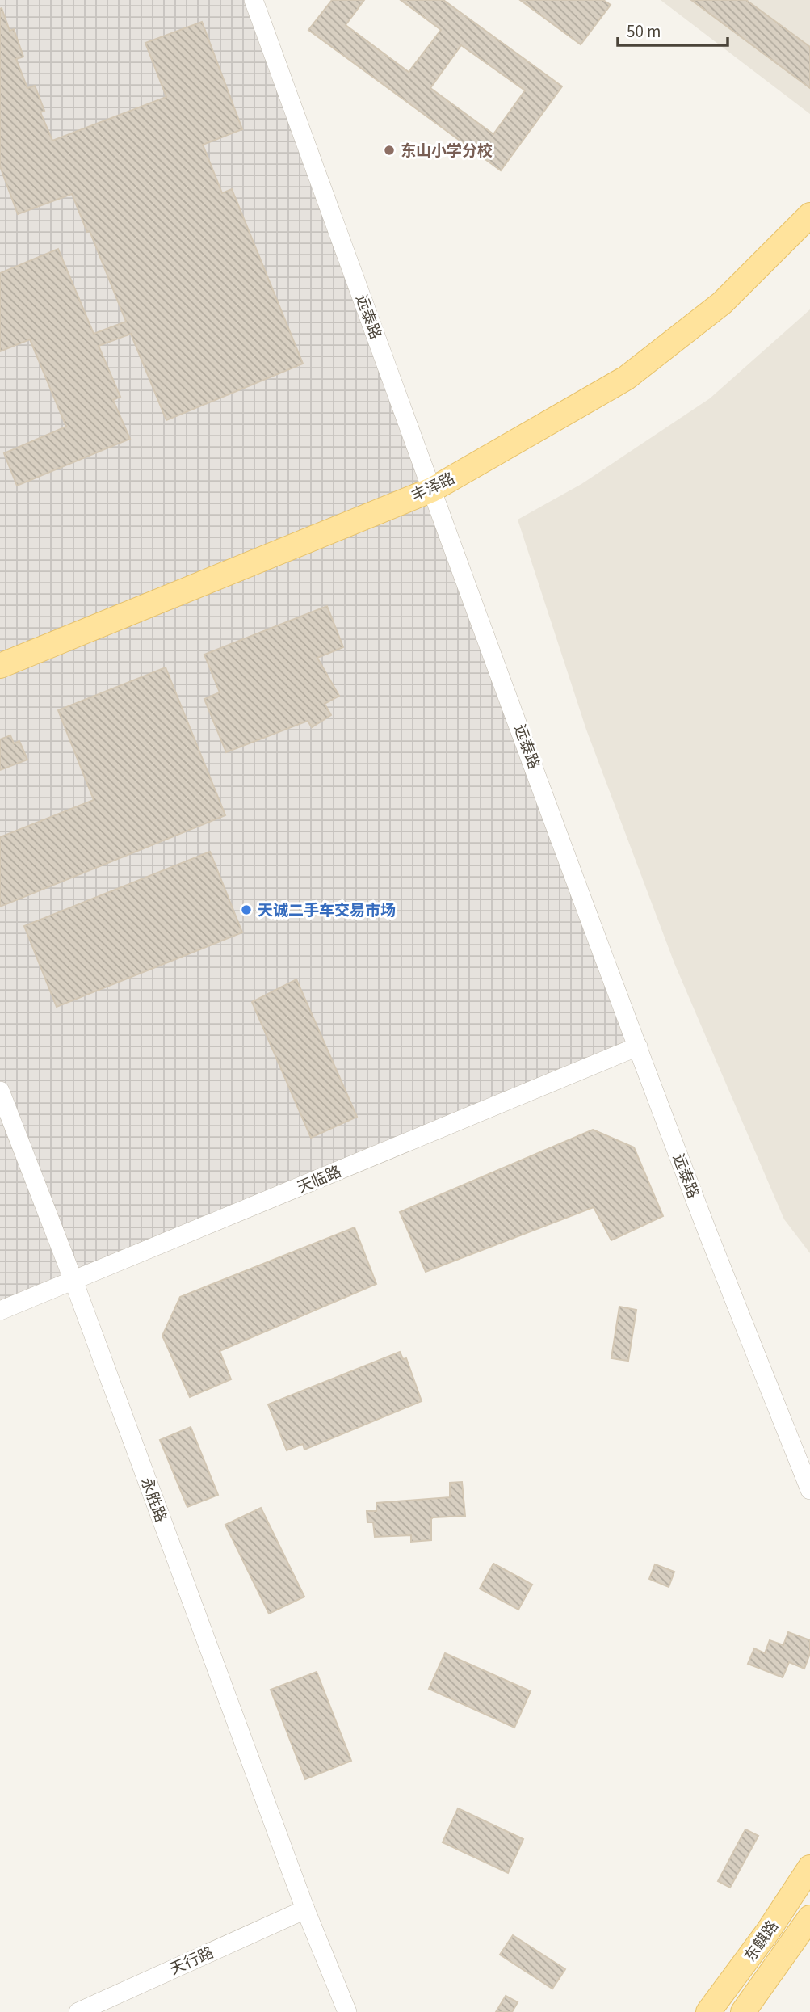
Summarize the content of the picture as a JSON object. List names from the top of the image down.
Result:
{
  "streets": {
    "main road": ["丰泽路", "东麒路"],
    "street": [
      "远泰路",
      "天临路",
      "永胜路",
      "天行路"
    ]
  },
  "crossings": [
    ["远泰路", "丰泽路"],
    ["远泰路", "天临路"],
    ["天临路", "永胜路"],
    ["永胜路", "天行路"]
  ],
  "places": ["东山小学分校", "天诚二手车交易市场"],
  "scale_bar": "50 m"
}
